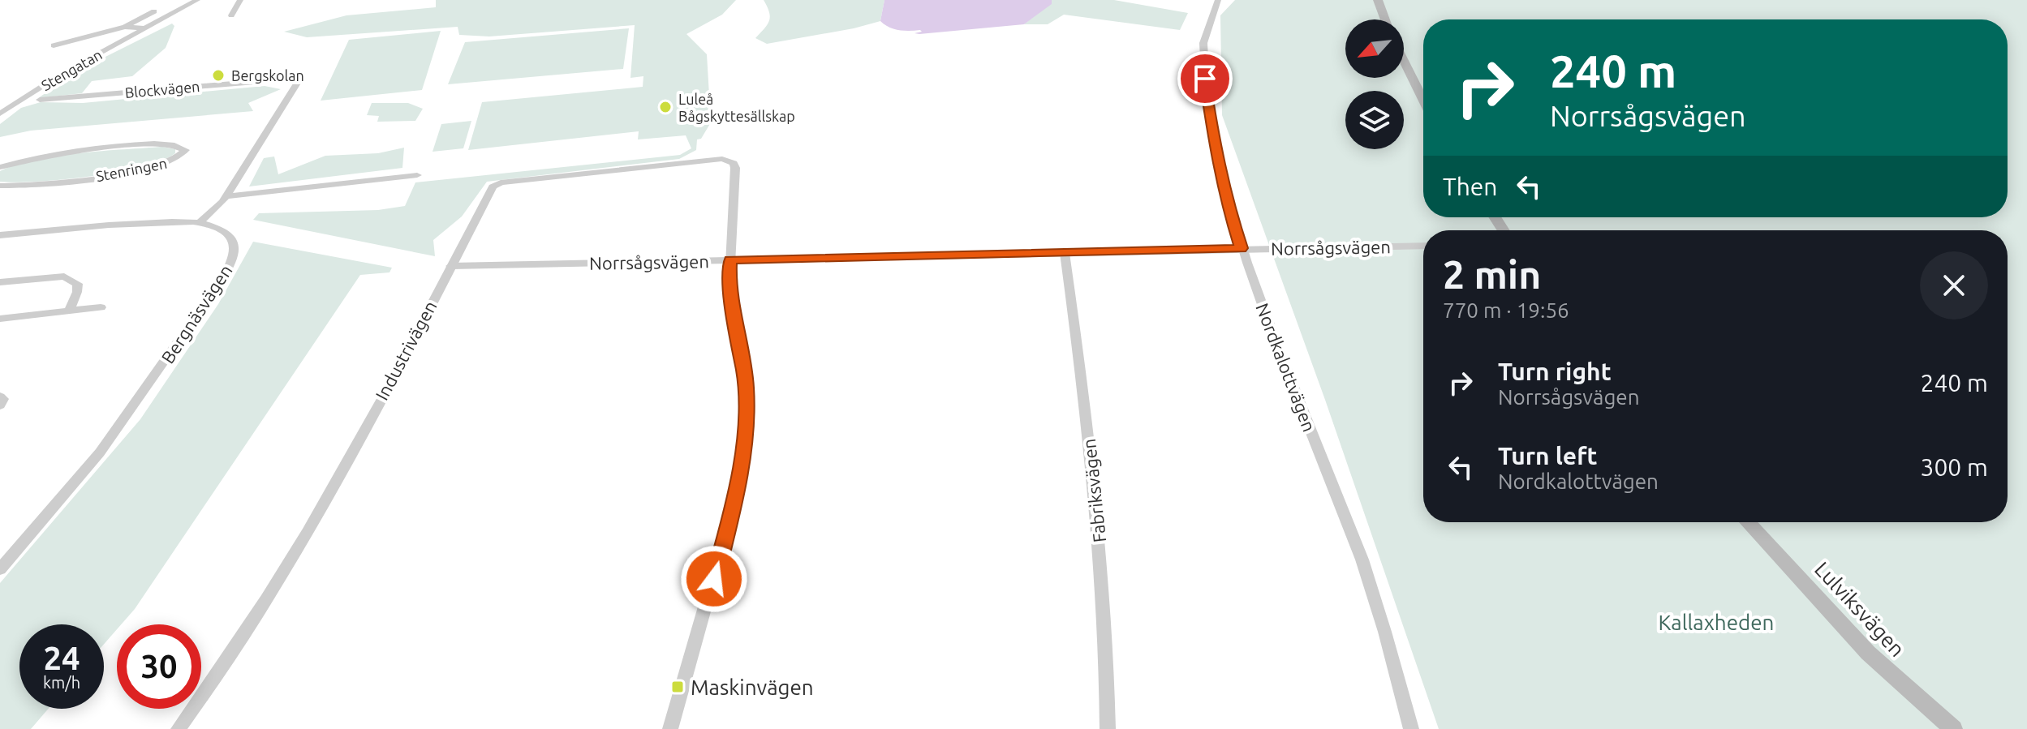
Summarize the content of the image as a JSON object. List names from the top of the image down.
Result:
{
  "streets": {
    "main road": ["Lulviksvägen"],
    "street": [
      "Stengatan",
      "Blockvägen",
      "Stenringen",
      "Norrsågsvägen",
      "Bergnäsvägen",
      "Industrivägen",
      "Nordkalottvägen",
      "Fabriksvägen"
    ]
  },
  "crossings": [
    ["Blockvägen", "Bergnäsvägen"],
    ["Norrsågsvägen", "Industrivägen"],
    ["Norrsågsvägen", "Nordkalottvägen"],
    ["Norrsågsvägen", "Fabriksvägen"]
  ],
  "parks": ["Kallaxheden"],
  "places": {
    "other": ["Bergskolan", "Luleå Bågskyttesällskap"],
    "transit": ["Maskinvägen"]
  },
  "north": "bottom left",
  "page": {
    "turn": ["240 m", "Norrsågsvägen"],
    "then": "Then",
    "heading": ["2 min", "770 m · 19:56"],
    "list": [
      {
        "name": "Turn right",
        "note": "Norrsågsvägen",
        "value": "240 m"
      },
      {
        "name": "Turn left",
        "note": "Nordkalottvägen",
        "value": "300 m"
      }
    ],
    "speed": "24 km/h",
    "limit": "30"
  }
}
